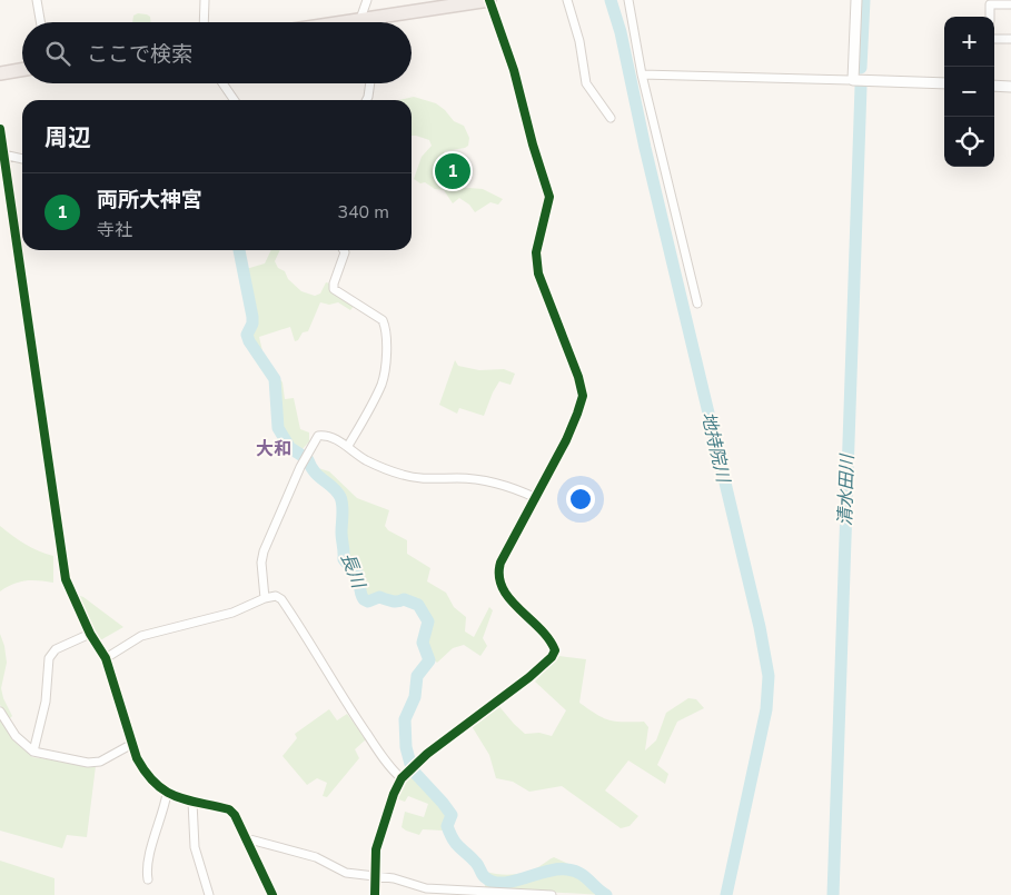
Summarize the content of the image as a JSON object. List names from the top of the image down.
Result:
{
  "districts": ["大和"],
  "water": ["地持院川", "清水田川", "長川"],
  "page": {
    "map_buttons": ["+", "−"],
    "search": "ここで検索",
    "heading": "周辺",
    "pins": "1",
    "list": [
      {
        "mark": "1",
        "name": "両所大神宮",
        "note": "寺社",
        "value": "340 m"
      }
    ]
  }
}
